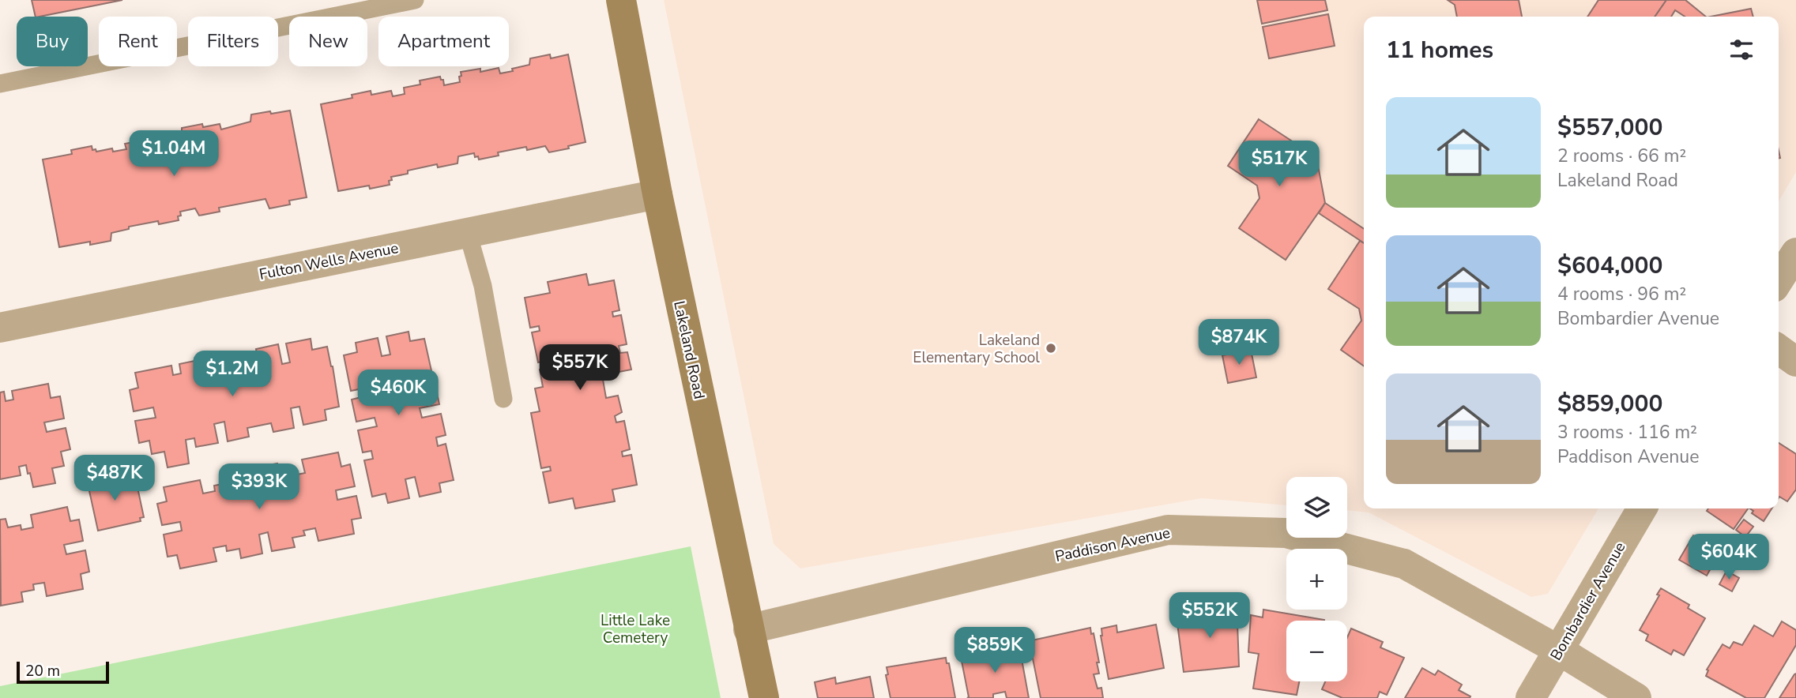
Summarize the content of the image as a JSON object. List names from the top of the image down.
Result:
{
  "streets": {
    "street": [
      "Fulton Wells Avenue",
      "Lakeland Road",
      "Paddison Avenue",
      "Bombardier Avenue"
    ]
  },
  "crossings": [
    ["Fulton Wells Avenue", "Lakeland Road"],
    ["Lakeland Road", "Paddison Avenue"],
    ["Paddison Avenue", "Bombardier Avenue"]
  ],
  "parks": ["Little Lake Cemetery"],
  "places": ["Lakeland Elementary School"],
  "scale_bar": "20 m",
  "page": {
    "chip": [
      "Buy",
      "Rent",
      "Filters",
      "New",
      "Apartment"
    ],
    "heading": "11 homes",
    "list": [
      {
        "name": "$557,000",
        "note": "2 rooms · 66 m² · Lakeland Road"
      },
      {
        "name": "$604,000",
        "note": "4 rooms · 96 m² · Bombardier Avenue"
      },
      {
        "name": "$859,000",
        "note": "3 rooms · 116 m² · Paddison Avenue"
      }
    ],
    "price": [
      "$1.04M",
      "$517K",
      "$874K",
      "$557K",
      "$1.2M",
      "$460K",
      "$487K",
      "$393K",
      "$604K",
      "$552K",
      "$859K"
    ],
    "map_buttons": ["+", "−"],
    "scale": "20 m"
  }
}
